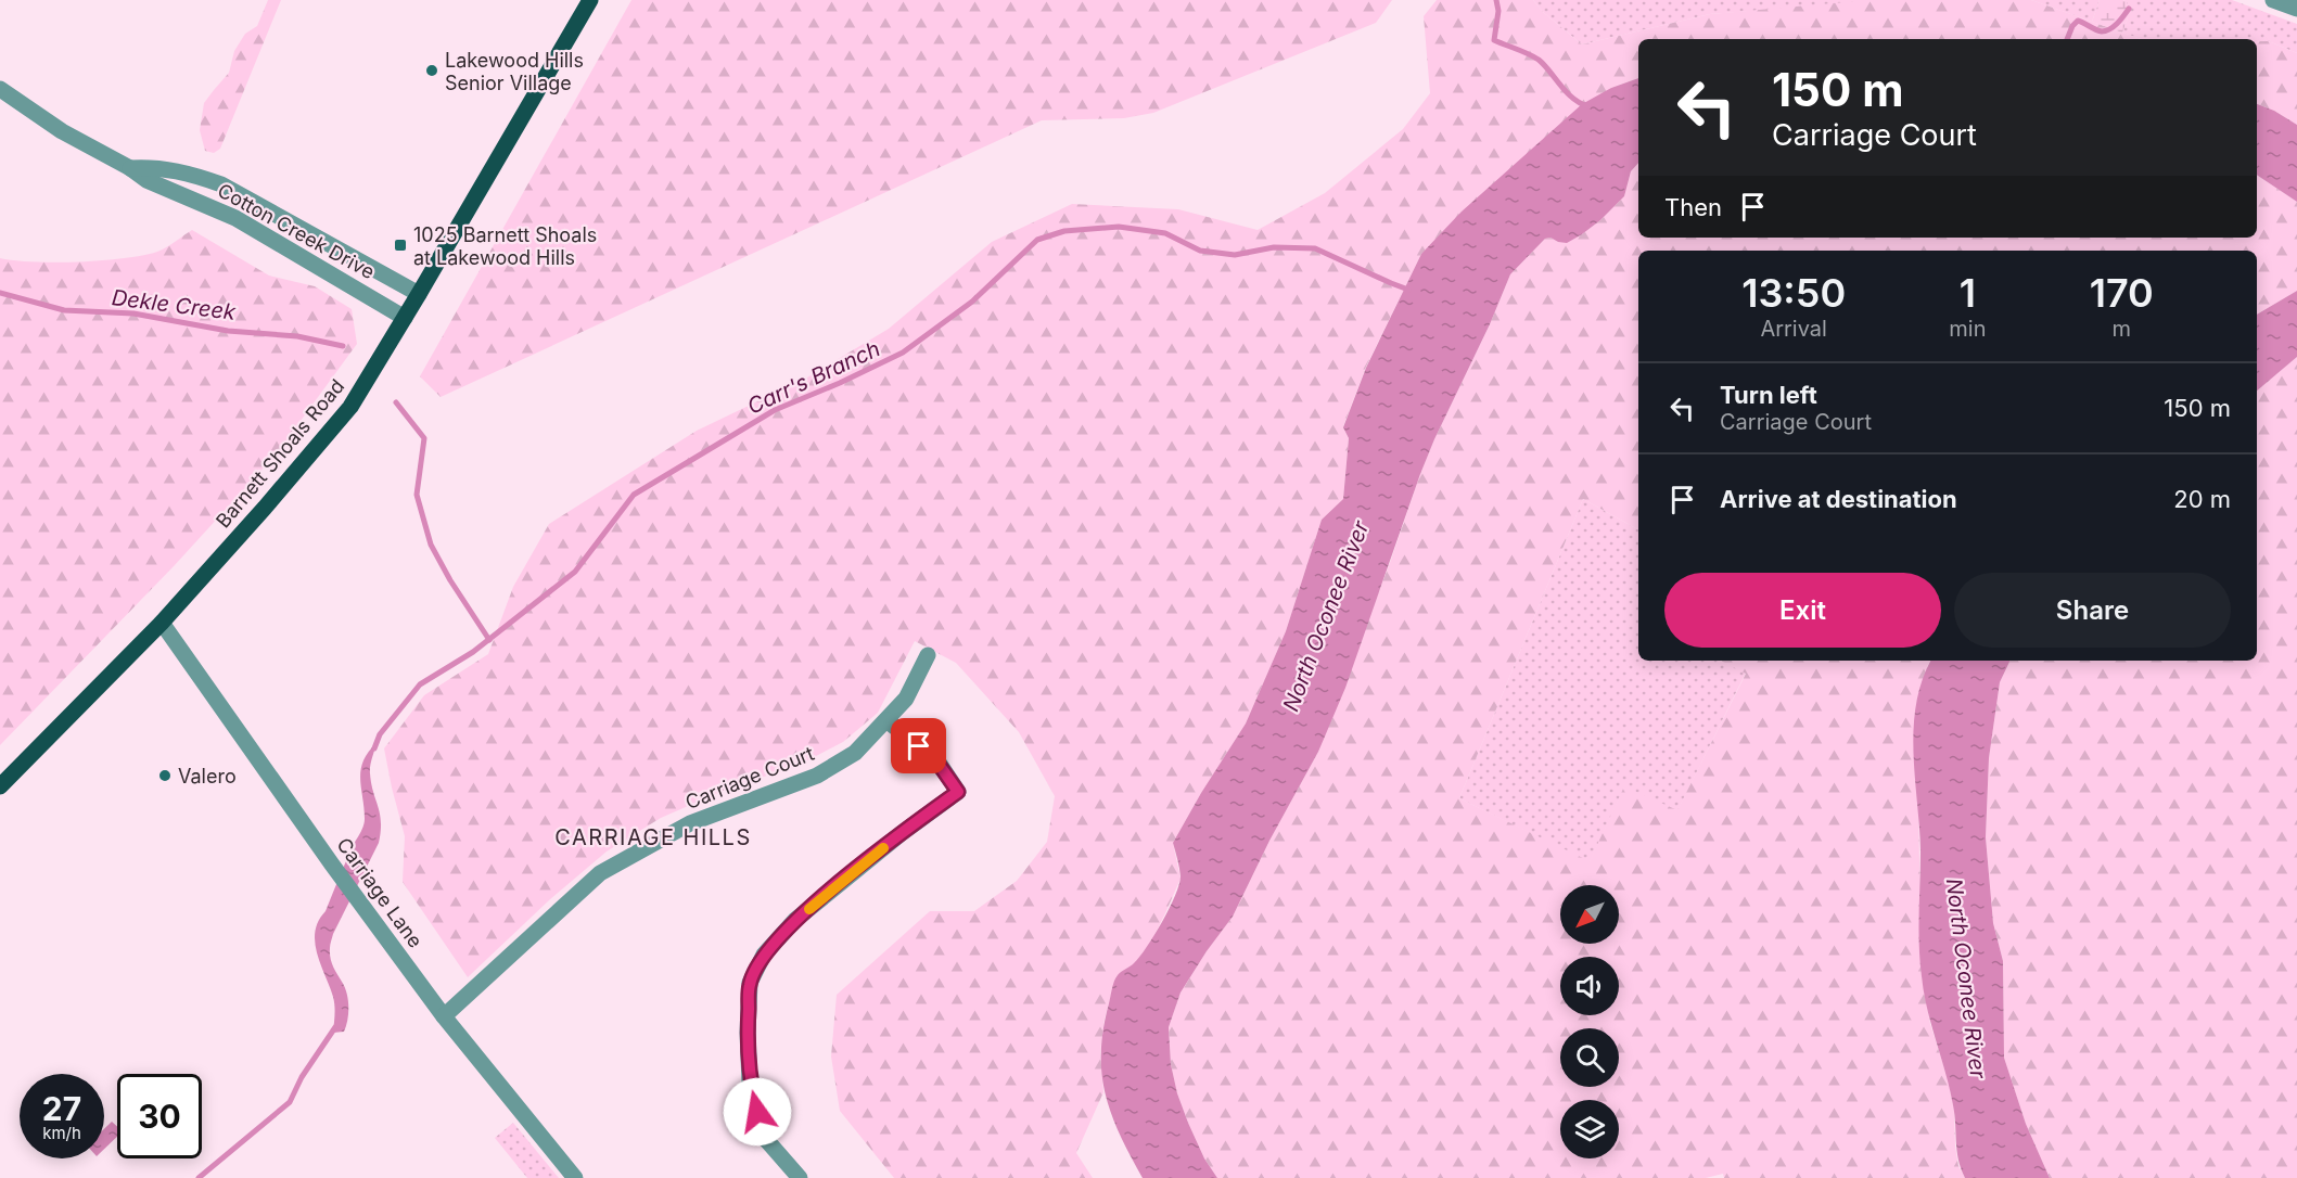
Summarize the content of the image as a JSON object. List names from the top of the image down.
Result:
{
  "streets": {
    "main road": ["Barnett Shoals Road"],
    "street": ["Cotton Creek Drive", "Carriage Court", "Carriage Lane"]
  },
  "crossings": [
    ["Cotton Creek Drive", "Barnett Shoals Road"],
    ["Barnett Shoals Road", "Carriage Lane"],
    ["Carriage Court", "Carriage Lane"]
  ],
  "districts": ["CARRIAGE HILLS"],
  "water": ["Dekle Creek", "Carr's Branch", "North Oconee River"],
  "places": {
    "other": ["Lakewood Hills Senior Village", "Valero"],
    "transit": ["1025 Barnett Shoals at Lakewood Hills"]
  },
  "north": "bottom left",
  "page": {
    "turn": ["150 m", "Carriage Court"],
    "then": "Then",
    "eta": [
      "13:50",
      "Arrival",
      "1",
      "min",
      "170",
      "m"
    ],
    "list": [
      {
        "name": "Turn left",
        "note": "Carriage Court",
        "value": "150 m"
      },
      {
        "name": "Arrive at destination",
        "value": "20 m"
      }
    ],
    "buttons": ["Exit", "Share"],
    "speed": "27 km/h",
    "limit": "30"
  }
}
